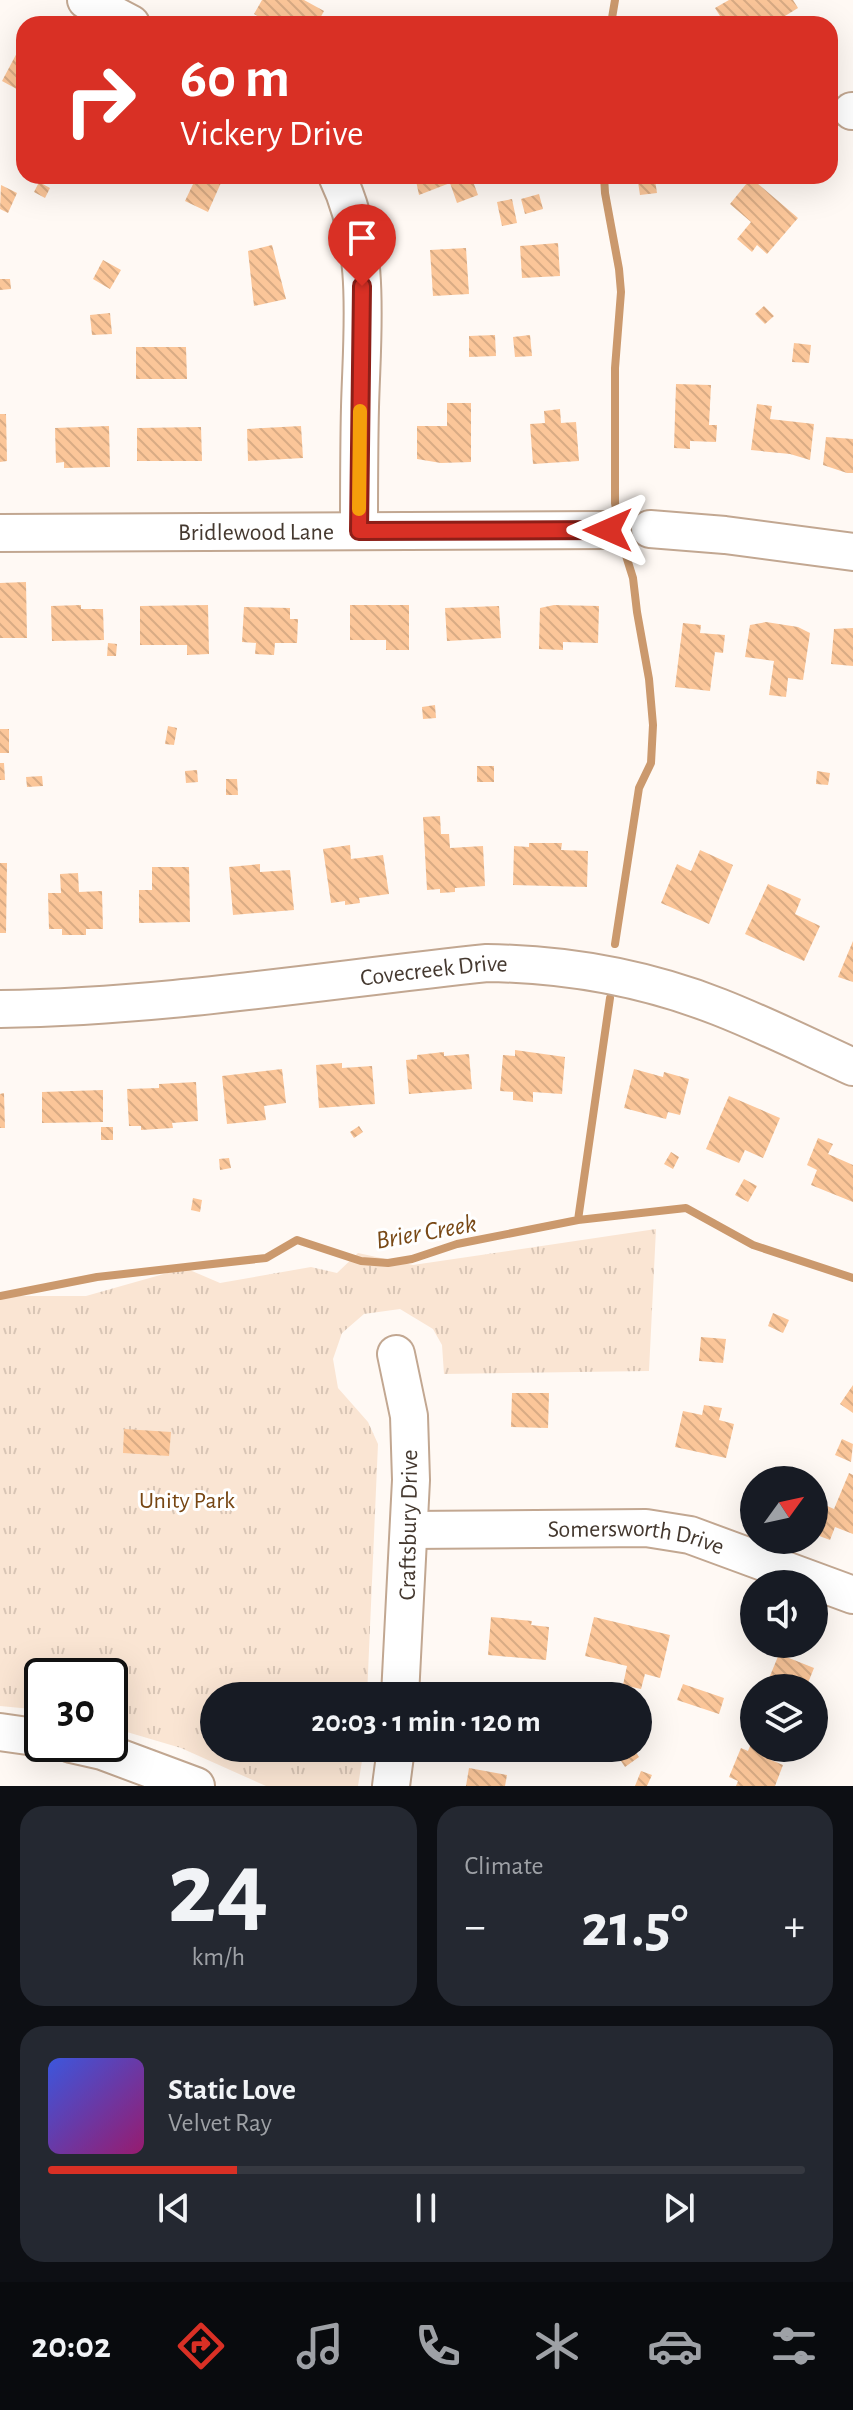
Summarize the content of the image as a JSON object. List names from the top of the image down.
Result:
{
  "streets": {
    "street": [
      "Bridlewood Lane",
      "Covecreek Drive",
      "Craftsbury Drive",
      "Somersworth Drive"
    ]
  },
  "crossings": [
    ["Craftsbury Drive", "Somersworth Drive"]
  ],
  "water": ["Brier Creek"],
  "parks": ["Unity Park"],
  "north": "top right",
  "page": {
    "turn": ["60 m", "Vickery Drive"],
    "limit": "30",
    "trip": "20:03 · 1 min · 120 m",
    "tile": [
      ["24", "km/h"],
      "Climate"
    ],
    "heat": ["−", "21.5°", "+"],
    "song": ["Static Love", "Velvet Ray"],
    "tabs": "20:02"
  }
}
